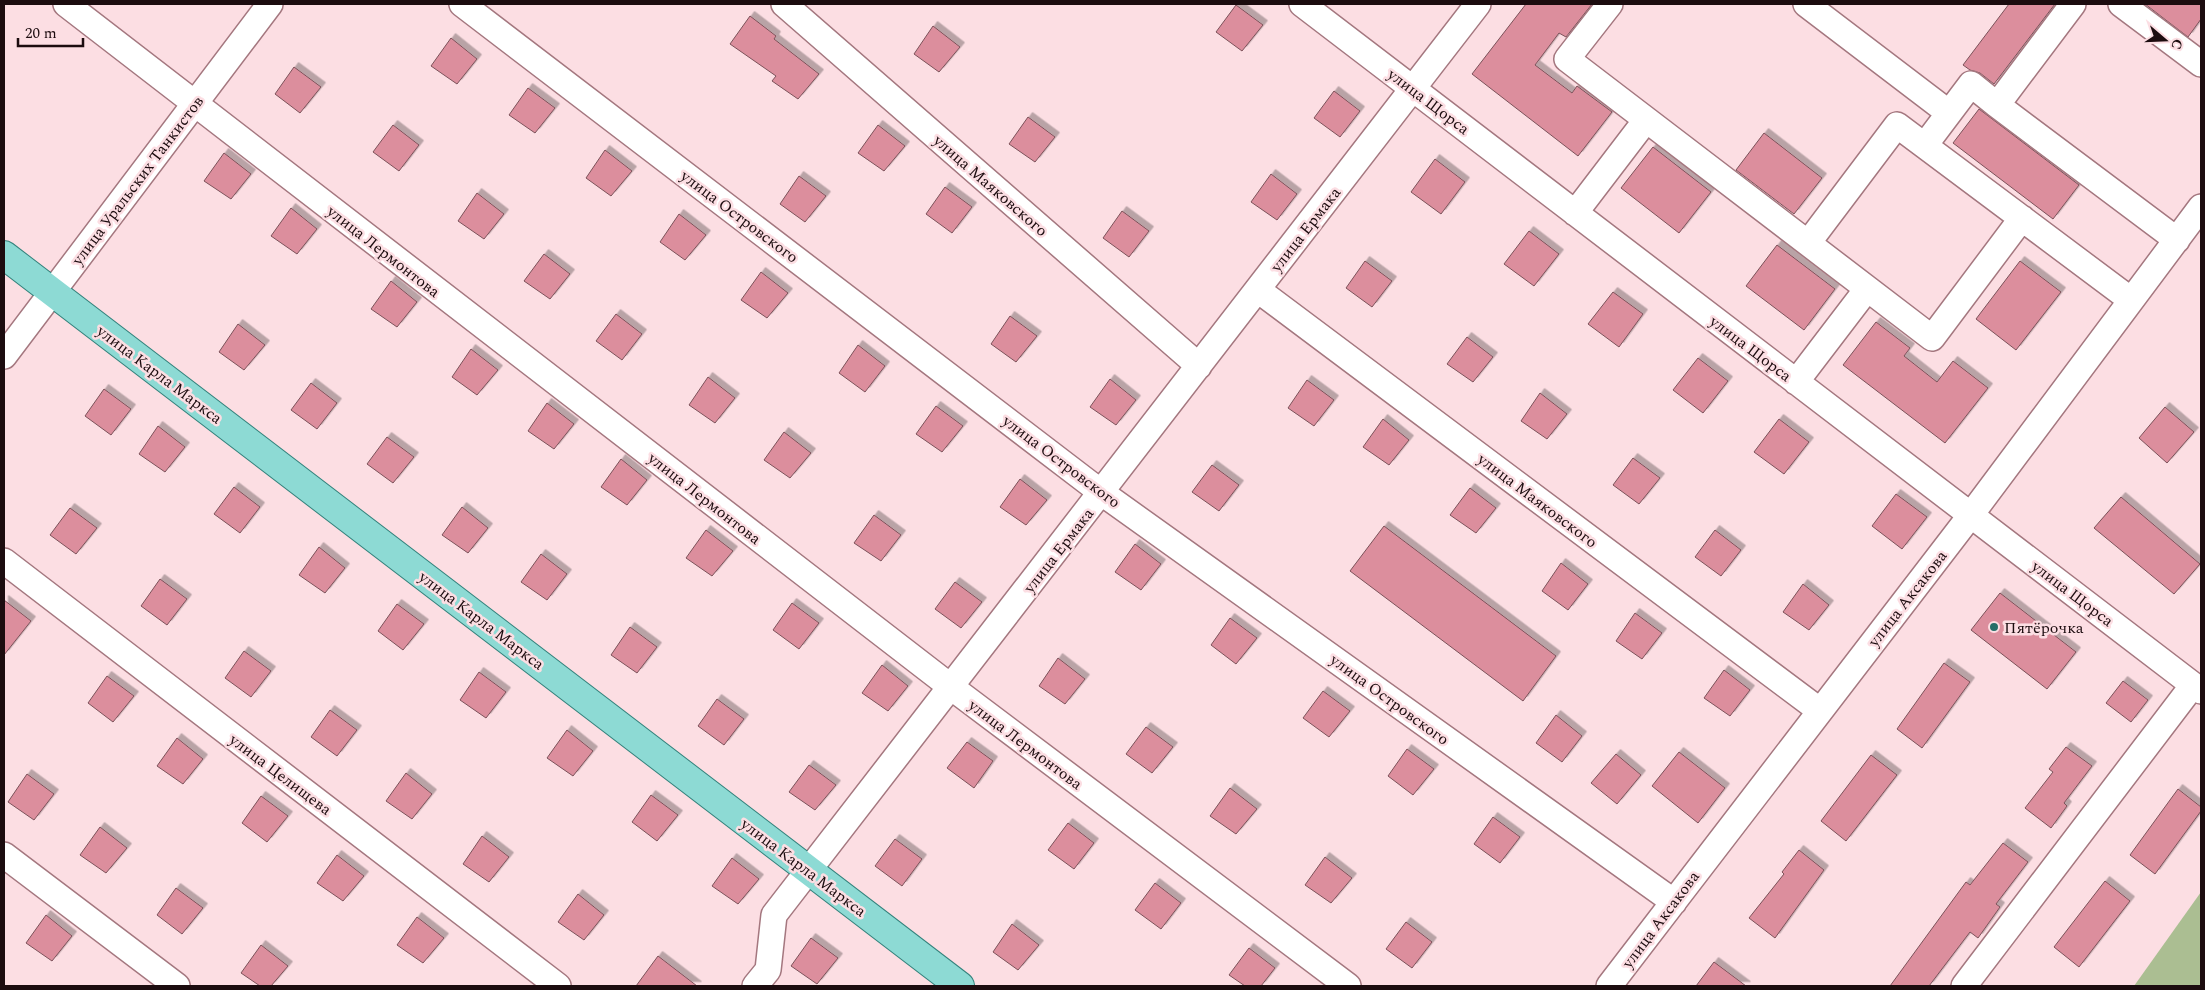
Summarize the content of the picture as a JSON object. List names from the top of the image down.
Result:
{
  "streets": {
    "main road": ["улица Карла Маркса"],
    "street": [
      "улица Щорса",
      "улица Уральских Танкистов",
      "улица Маяковского",
      "улица Островского",
      "улица Ермака",
      "улица Лермонтова",
      "улица Аксакова",
      "улица Целищева"
    ]
  },
  "crossings": [
    ["улица Щорса", "улица Ермака"],
    ["улица Щорса", "улица Аксакова"],
    ["улица Уральских Танкистов", "улица Лермонтова"],
    ["улица Уральских Танкистов", "улица Карла Маркса"],
    ["улица Маяковского", "улица Ермака"],
    ["улица Маяковского", "улица Аксакова"],
    ["улица Островского", "улица Ермака"],
    ["улица Островского", "улица Аксакова"],
    ["улица Ермака", "улица Лермонтова"],
    ["улица Ермака", "улица Карла Маркса"]
  ],
  "places": ["Пятёрочка"],
  "scale_bar": "20 m",
  "north": "right"
}
